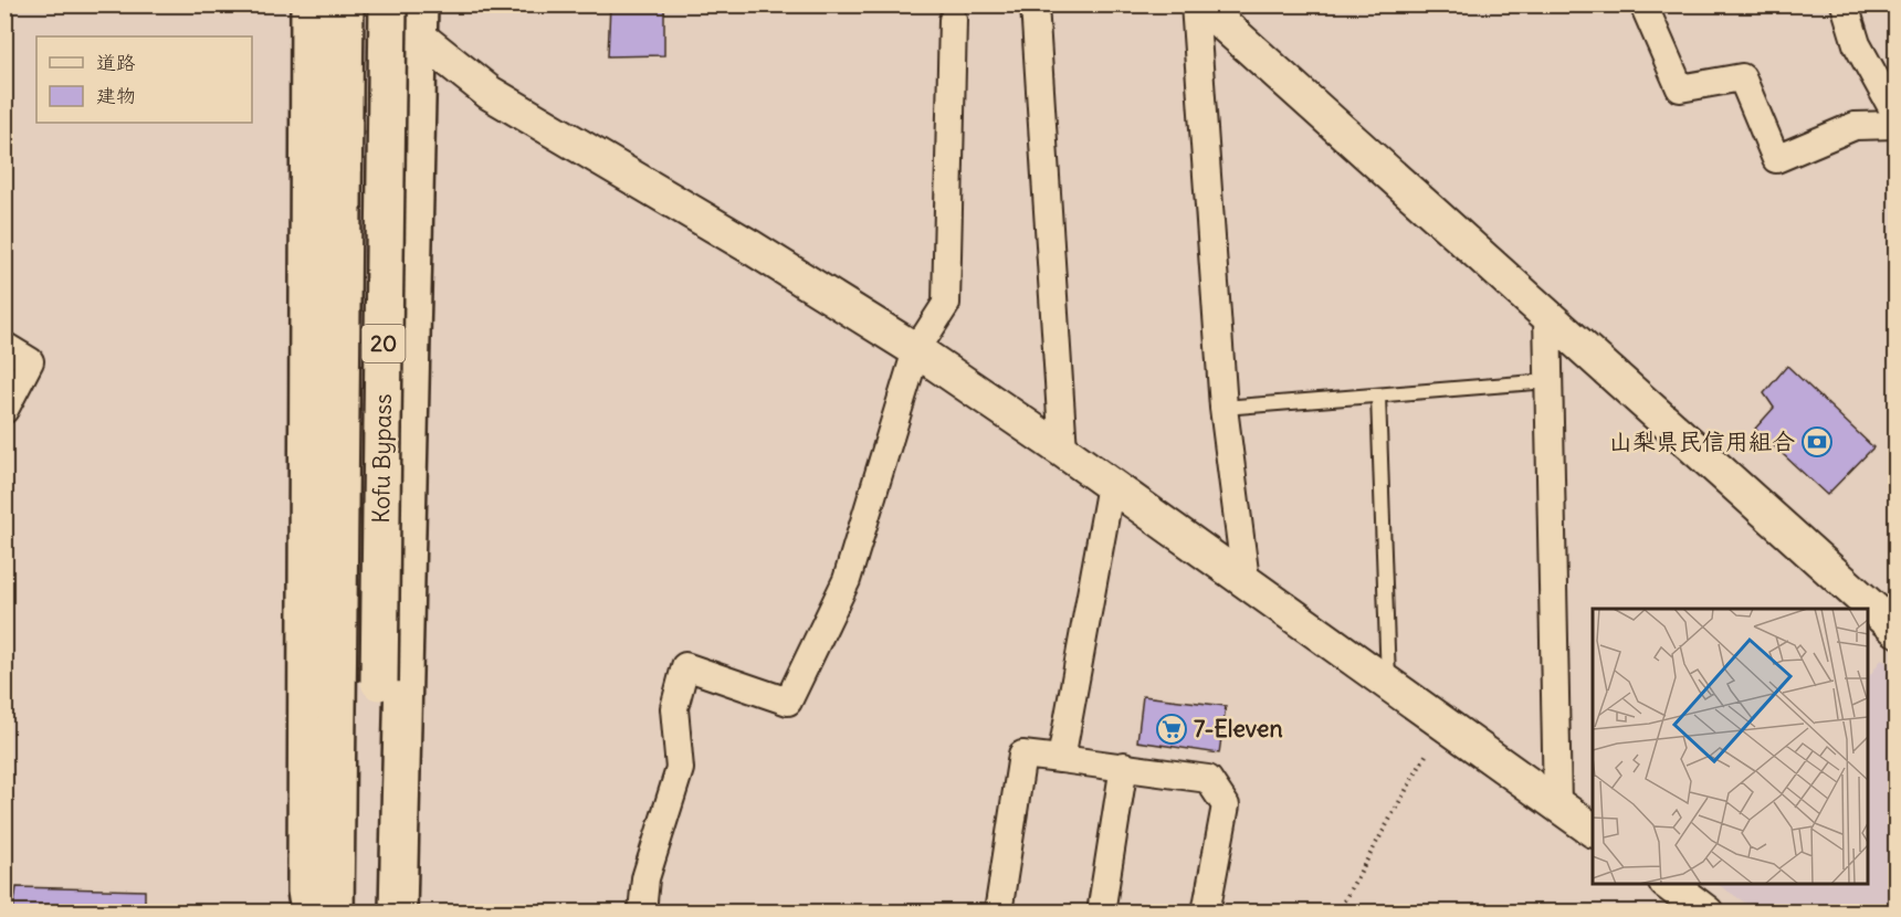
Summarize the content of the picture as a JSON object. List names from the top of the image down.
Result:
{
  "streets": {
    "highway": ["20", "Kofu Bypass"]
  },
  "places": {
    "bank": ["山梨県民信用組合"],
    "supermarket": ["7-Eleven"]
  },
  "legend": ["道路", "建物"]
}
